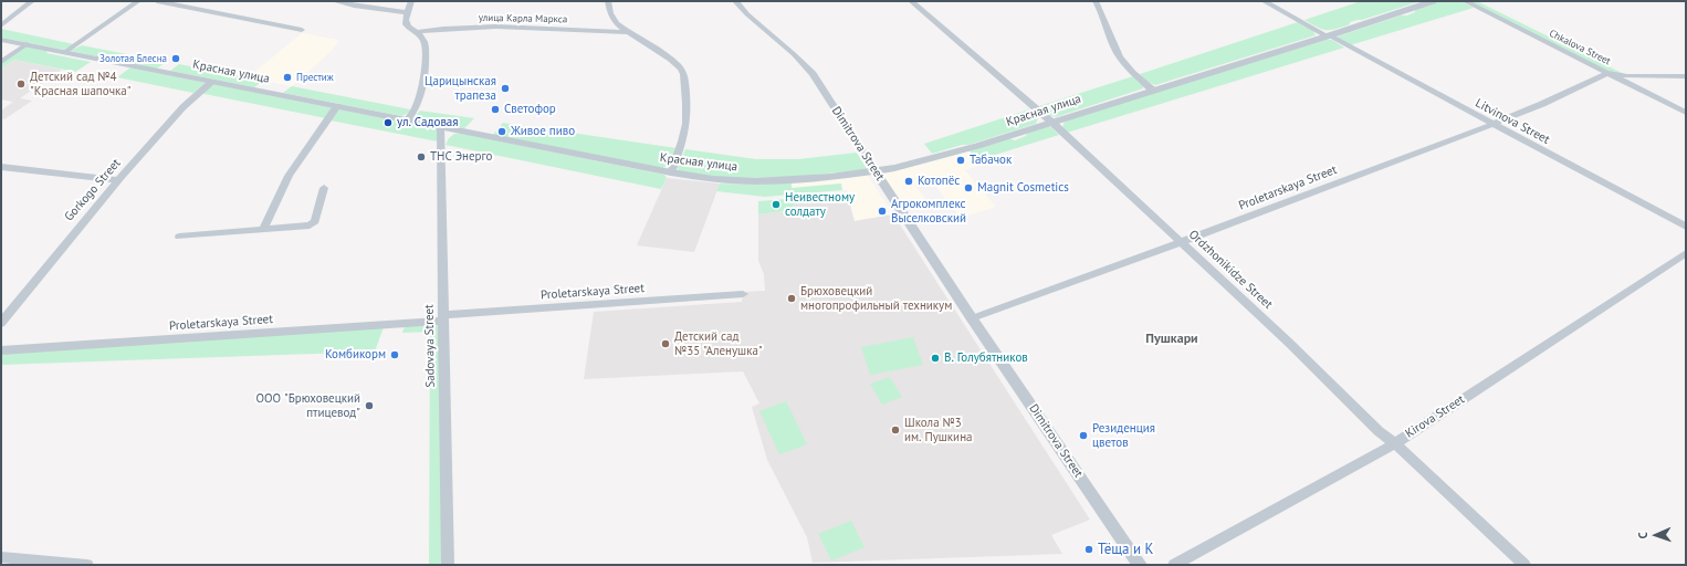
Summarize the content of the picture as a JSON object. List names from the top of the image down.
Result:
{
  "streets": {
    "street": [
      "улица Карла Маркса",
      "Chkalova Street",
      "Красная улица",
      "Litvinova Street",
      "Dimitrova Street",
      "Proletarskaya Street",
      "Gorkogo Street",
      "Ordzhonikidze Street",
      "Sadovaya Street",
      "Kirova Street"
    ]
  },
  "crossings": [
    ["Chkalova Street", "Proletarskaya Street"],
    ["Красная улица", "Litvinova Street"],
    ["Красная улица", "Dimitrova Street"],
    ["Красная улица", "Gorkogo Street"],
    ["Красная улица", "Ordzhonikidze Street"],
    ["Красная улица", "Sadovaya Street"],
    ["Litvinova Street", "Proletarskaya Street"],
    ["Dimitrova Street", "Proletarskaya Street"],
    ["Proletarskaya Street", "Ordzhonikidze Street"],
    ["Proletarskaya Street", "Sadovaya Street"],
    ["Ordzhonikidze Street", "Kirova Street"]
  ],
  "districts": ["Пушкари"],
  "places": [
    "Золотая Блесна",
    "Престиж",
    "Детский сад №4 \"Красная шапочка\"",
    "Царицынская трапеза",
    "Светофор",
    "ул. Садовая",
    "Живое пиво",
    "ТНС Энерго",
    "Табачок",
    "Котопёс",
    "Magnit Cosmetics",
    "Неивестному солдату",
    "Агрокомплекс Выселковский",
    "Брюховецкий многопрофильный техникум",
    "Детский сад №35 \"Аленушка\"",
    "Комбикорм",
    "В. Голубятников",
    "ООО \"Брюховецкий птицевод\"",
    "Школа №3 им. Пушкина",
    "Резиденция цветов",
    "Тёща и К"
  ],
  "north": "left"
}
